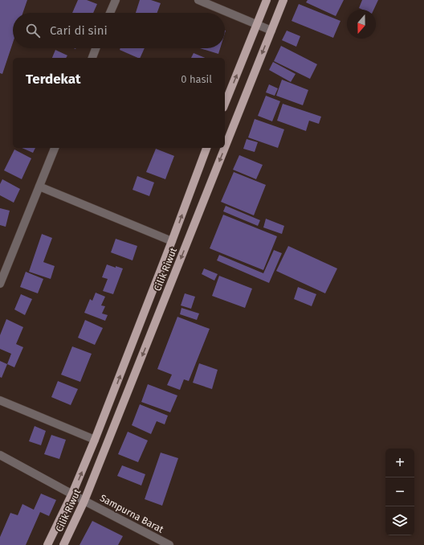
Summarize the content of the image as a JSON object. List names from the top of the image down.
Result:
{
  "streets": {
    "main road": ["Cilik Riwut"],
    "street": ["Sampurna Barat"]
  },
  "crossings": [
    ["Cilik Riwut", "Sampurna Barat"]
  ],
  "north": "bottom",
  "page": {
    "search": "Cari di sini",
    "heading": ["Terdekat", "0 hasil"],
    "map_buttons": ["+", "−"]
  }
}
